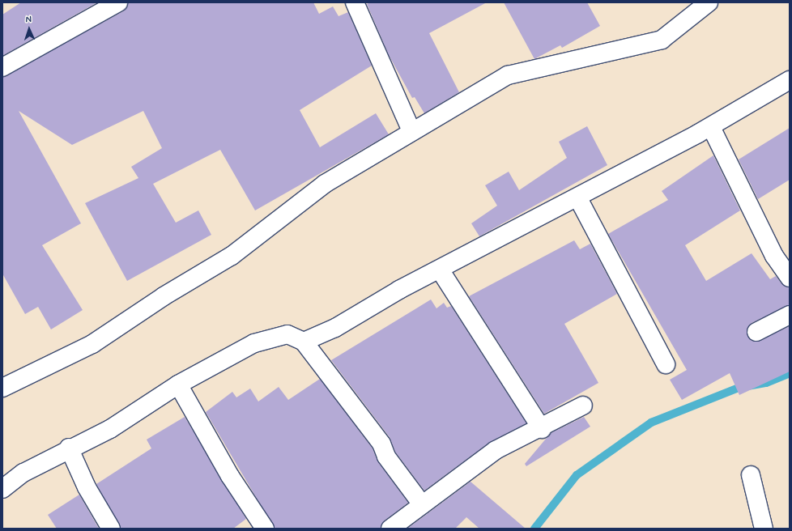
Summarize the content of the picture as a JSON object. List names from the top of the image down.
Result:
{
  "north": "top"
}
